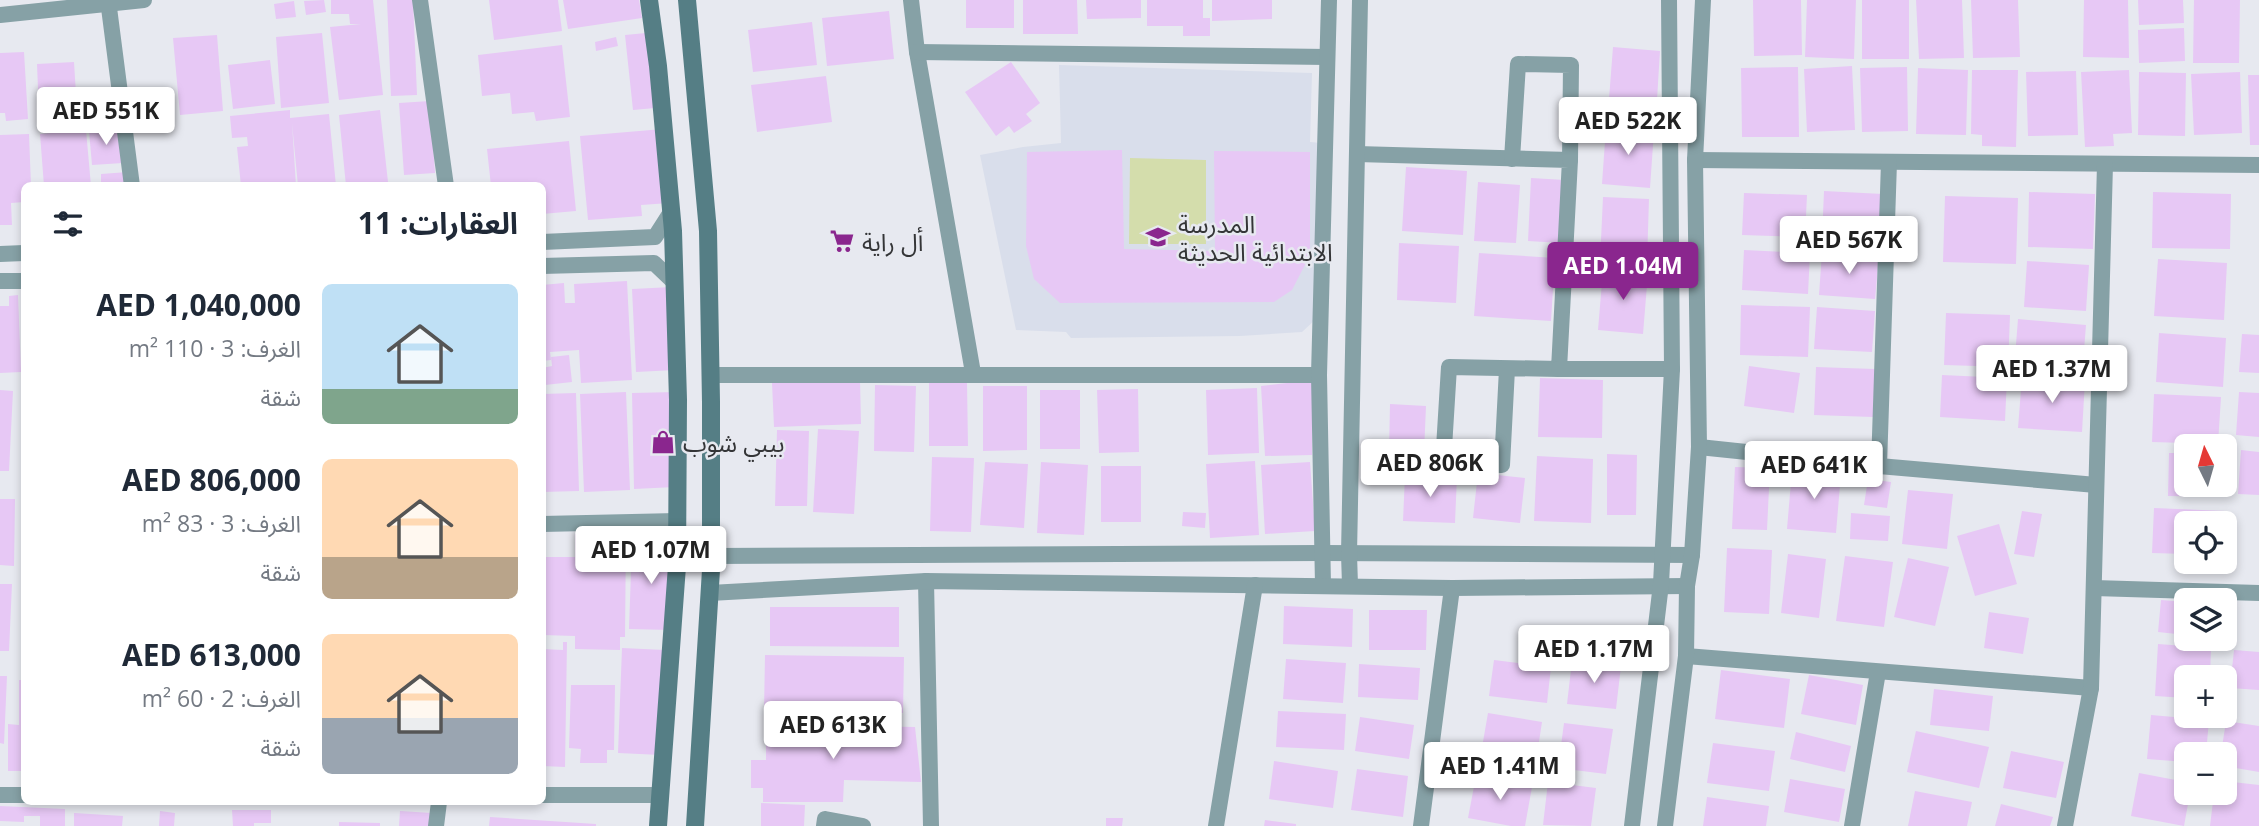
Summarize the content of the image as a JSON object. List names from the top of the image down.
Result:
{
  "places": {
    "school or university": ["المدرسة الابتدائية الحديثة"],
    "supermarket": ["أل راية"],
    "shop": ["بيبي شوب"]
  },
  "north": "top",
  "page": {
    "price": [
      "AED 551K",
      "AED 522K",
      "AED 567K",
      "AED 1.04M",
      "AED 1.37M",
      "AED 806K",
      "AED 641K",
      "AED 1.07M",
      "AED 1.17M",
      "AED 613K",
      "AED 1.41M"
    ],
    "heading": "العقارات: 11",
    "list": [
      {
        "name": "AED 1,040,000",
        "note": "الغرف: 3 · 110 m² · شقة"
      },
      {
        "name": "AED 806,000",
        "note": "الغرف: 3 · 83 m² · شقة"
      },
      {
        "name": "AED 613,000",
        "note": "الغرف: 2 · 60 m² · شقة"
      }
    ],
    "map_buttons": ["+", "−"]
  }
}
